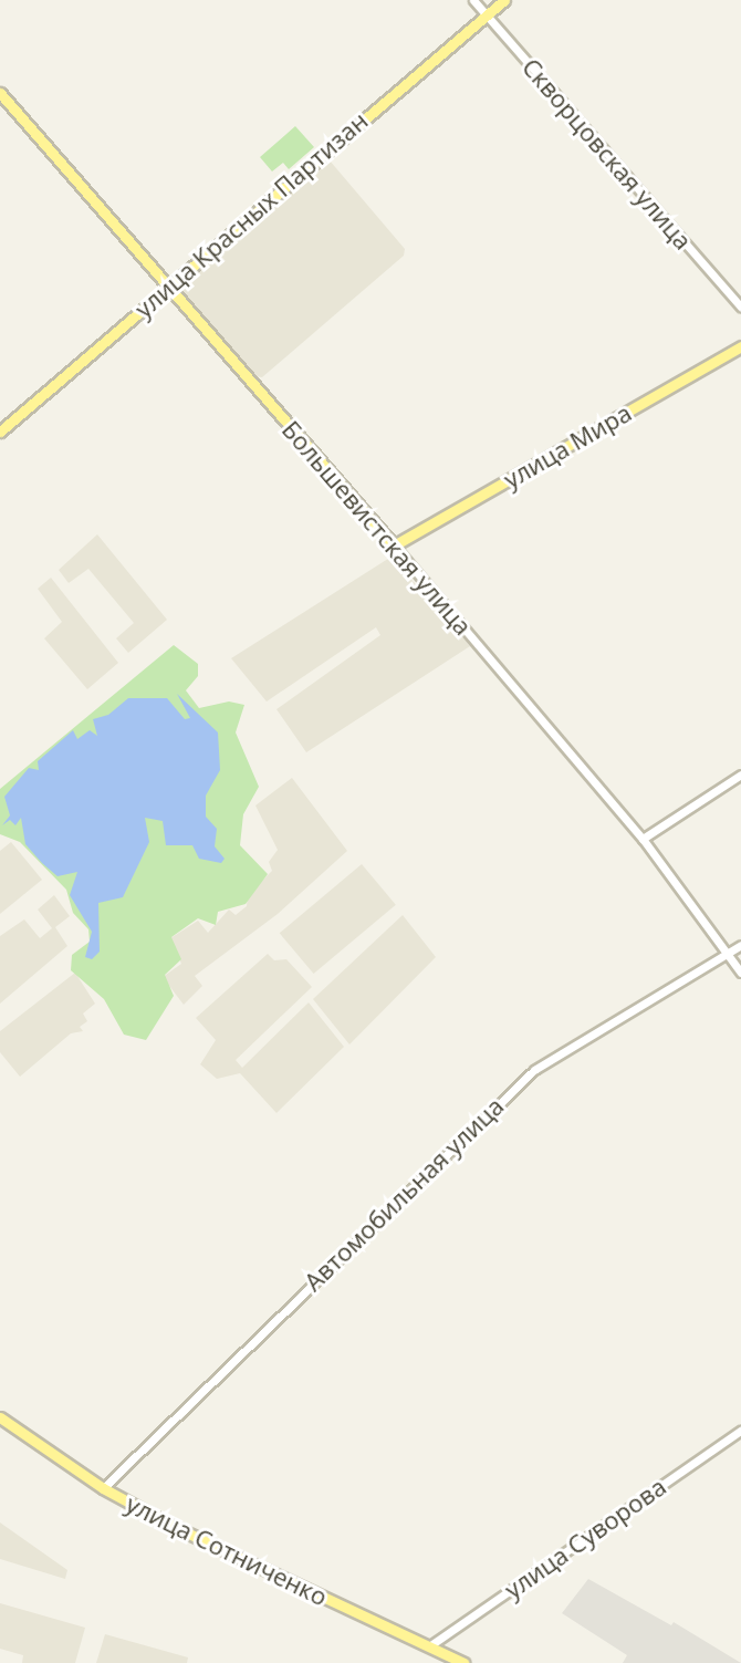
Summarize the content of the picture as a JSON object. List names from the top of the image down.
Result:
{
  "streets": {
    "main road": [
      "улица Красных Партизан",
      "улица Мира",
      "Большевистская улица",
      "улица Сотниченко"
    ],
    "street": ["Скворцовская улица", "Автомобильная улица", "улица Суворова"]
  },
  "crossings": [
    ["Скворцовская улица", "улица Красных Партизан"],
    ["улица Красных Партизан", "Большевистская улица"],
    ["улица Мира", "Большевистская улица"],
    ["Большевистская улица", "Автомобильная улица"],
    ["Автомобильная улица", "улица Сотниченко"],
    ["улица Суворова", "улица Сотниченко"]
  ]
}
